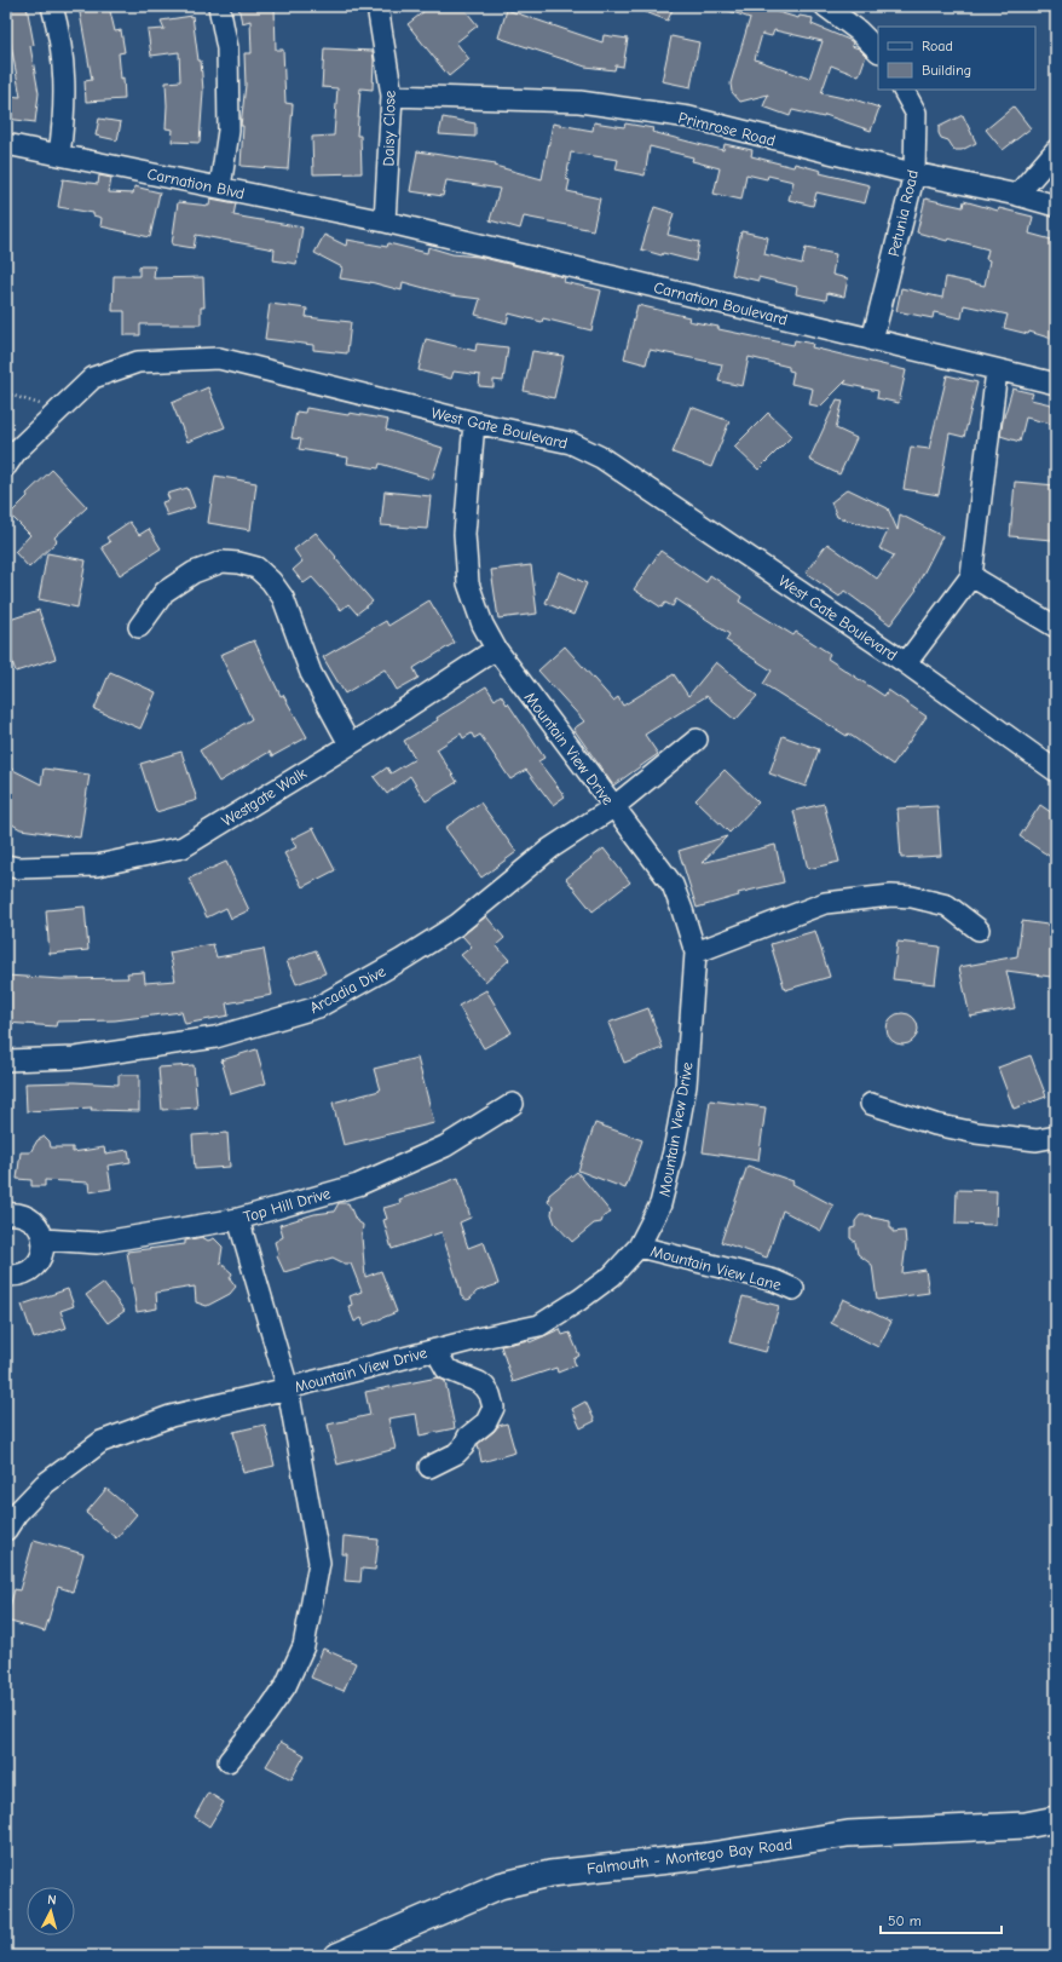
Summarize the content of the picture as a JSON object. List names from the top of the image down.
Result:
{
  "streets": {
    "main road": ["Falmouth - Montego Bay Road"],
    "street": [
      "Daisy Close",
      "Primrose Road",
      "Carnation Blvd",
      "Petunia Road",
      "Carnation Boulevard",
      "West Gate Boulevard",
      "Mountain View Drive",
      "Westgate Walk",
      "Arcadia Dive",
      "Top Hill Drive",
      "Mountain View Lane"
    ]
  },
  "crossings": [
    ["Daisy Close", "Primrose Road"],
    ["Daisy Close", "Carnation Blvd"],
    ["Daisy Close", "Carnation Boulevard"],
    ["Primrose Road", "Petunia Road"],
    ["Carnation Blvd", "Carnation Boulevard"],
    ["Petunia Road", "Carnation Boulevard"],
    ["West Gate Boulevard", "Mountain View Drive"],
    ["Mountain View Drive", "Westgate Walk"],
    ["Mountain View Drive", "Arcadia Dive"],
    ["Mountain View Drive", "Mountain View Lane"]
  ],
  "legend": ["Road", "Building"],
  "scale_bar": "50 m",
  "north": "top"
}
